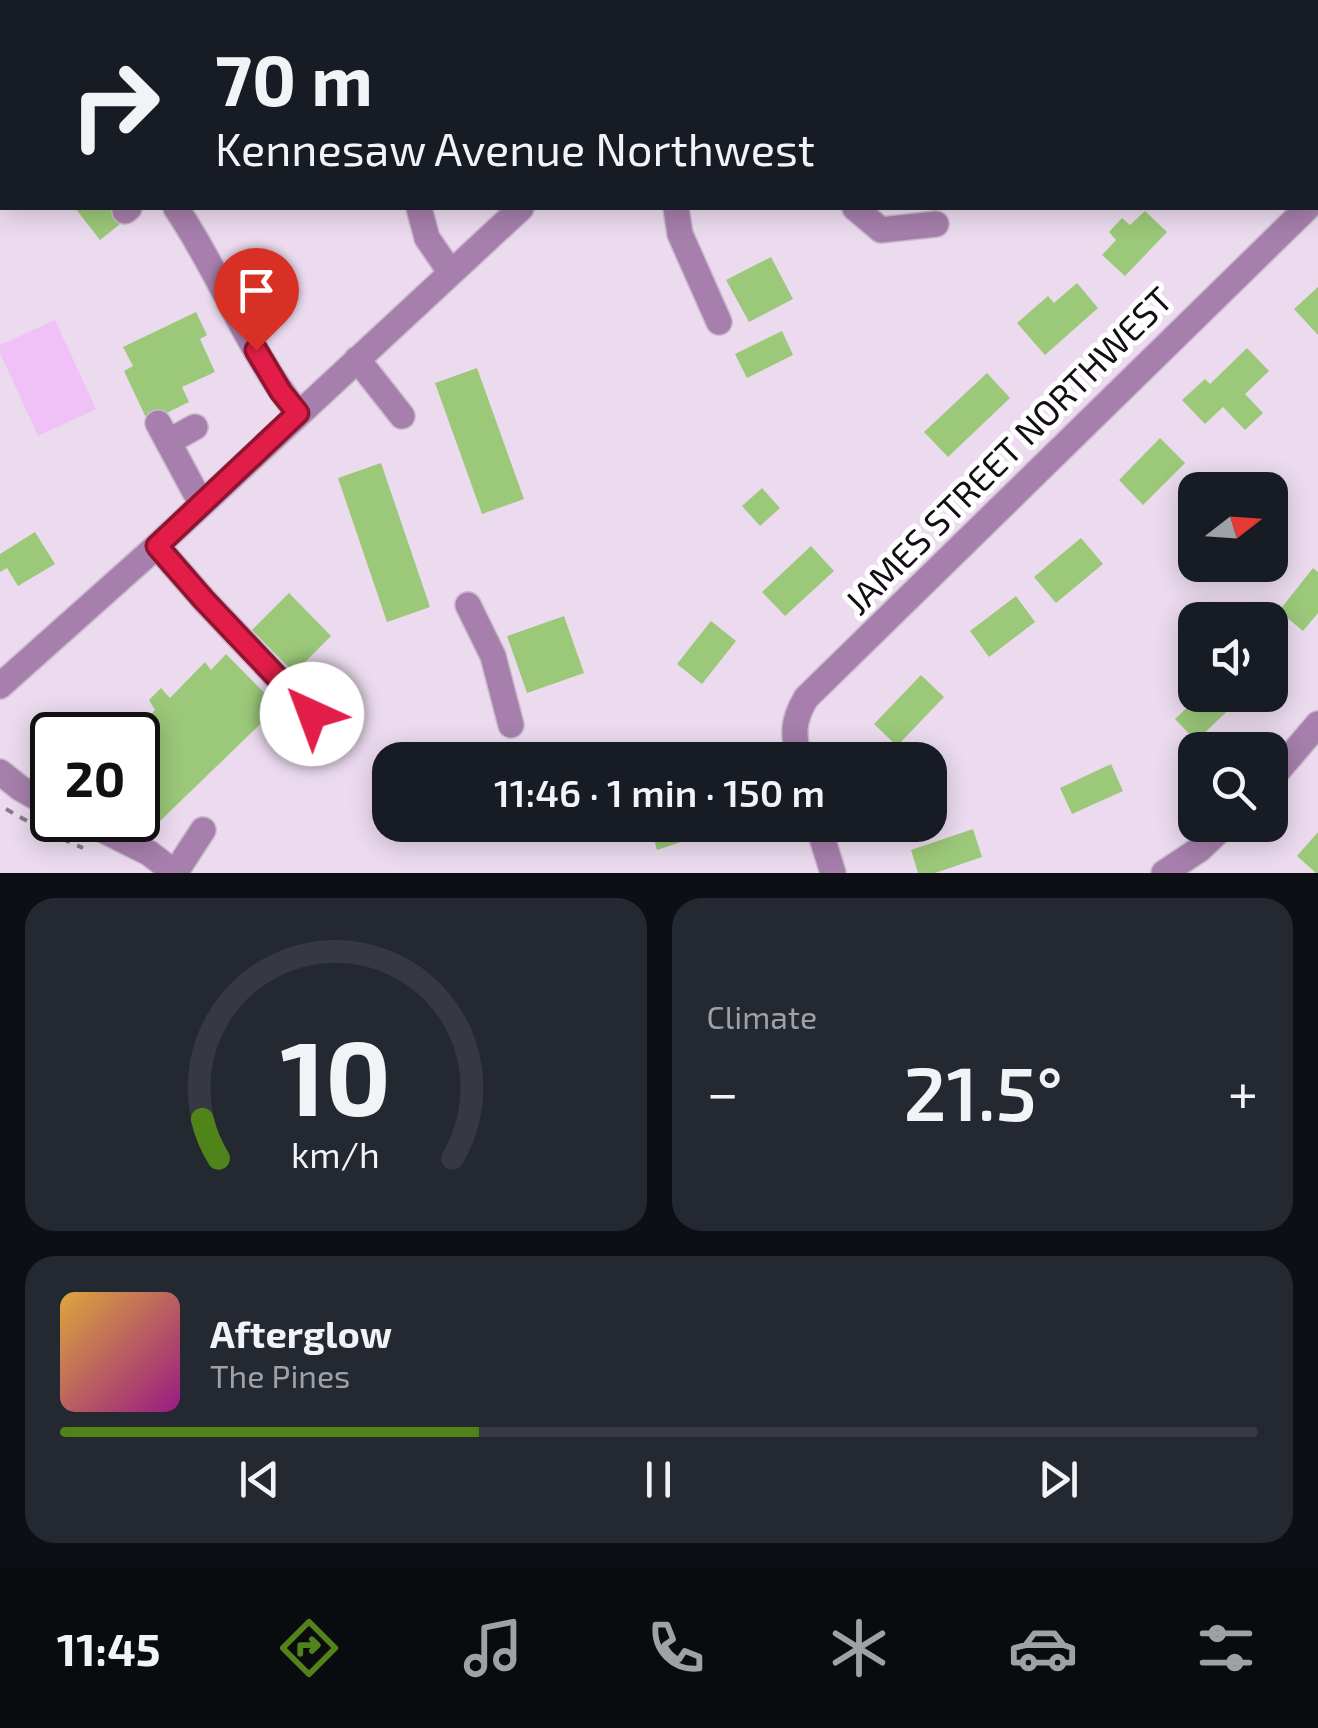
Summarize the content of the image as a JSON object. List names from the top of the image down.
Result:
{
  "streets": {
    "street": ["JAMES STREET NORTHWEST"]
  },
  "north": "right",
  "page": {
    "turn": ["70 m", "Kennesaw Avenue Northwest"],
    "limit": "20",
    "trip": "11:46 · 1 min · 150 m",
    "tile": "Climate",
    "heat": ["−", "21.5°", "+"],
    "song": ["Afterglow", "The Pines"],
    "tabs": "11:45",
    "gauge": ["10", "km/h"]
  }
}
